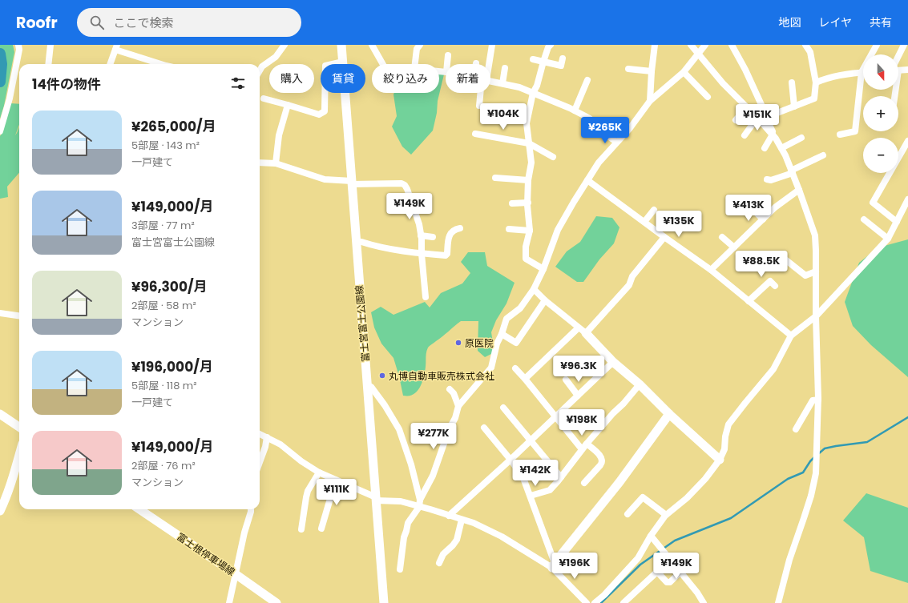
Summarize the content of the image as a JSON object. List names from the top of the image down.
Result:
{
  "streets": {
    "main road": ["富士宮富士公園線", "富士根停車場線"]
  },
  "places": ["原医院", "丸博自動車販売株式会社"],
  "north": "bottom",
  "page": {
    "header": "Roofr",
    "search": "ここで検索",
    "nav": ["地図", "レイヤ", "共有"],
    "map_buttons": ["+", "−"],
    "chip": [
      "購入",
      "賃貸",
      "絞り込み",
      "新着"
    ],
    "heading": "14件の物件",
    "list": [
      {
        "name": "¥265,000/月",
        "note": "5部屋 · 143 m² · 一戸建て"
      },
      {
        "name": "¥149,000/月",
        "note": "3部屋 · 77 m² · 富士宮富士公園線"
      },
      {
        "name": "¥96,300/月",
        "note": "2部屋 · 58 m² · マンション"
      },
      {
        "name": "¥196,000/月",
        "note": "5部屋 · 118 m² · 一戸建て"
      },
      {
        "name": "¥149,000/月",
        "note": "2部屋 · 76 m² · マンション"
      }
    ],
    "price": [
      "¥104K",
      "¥151K",
      "¥265K",
      "¥149K",
      "¥413K",
      "¥135K",
      "¥88.5K",
      "¥96.3K",
      "¥198K",
      "¥277K",
      "¥142K",
      "¥111K",
      "¥196K",
      "¥149K"
    ]
  }
}
